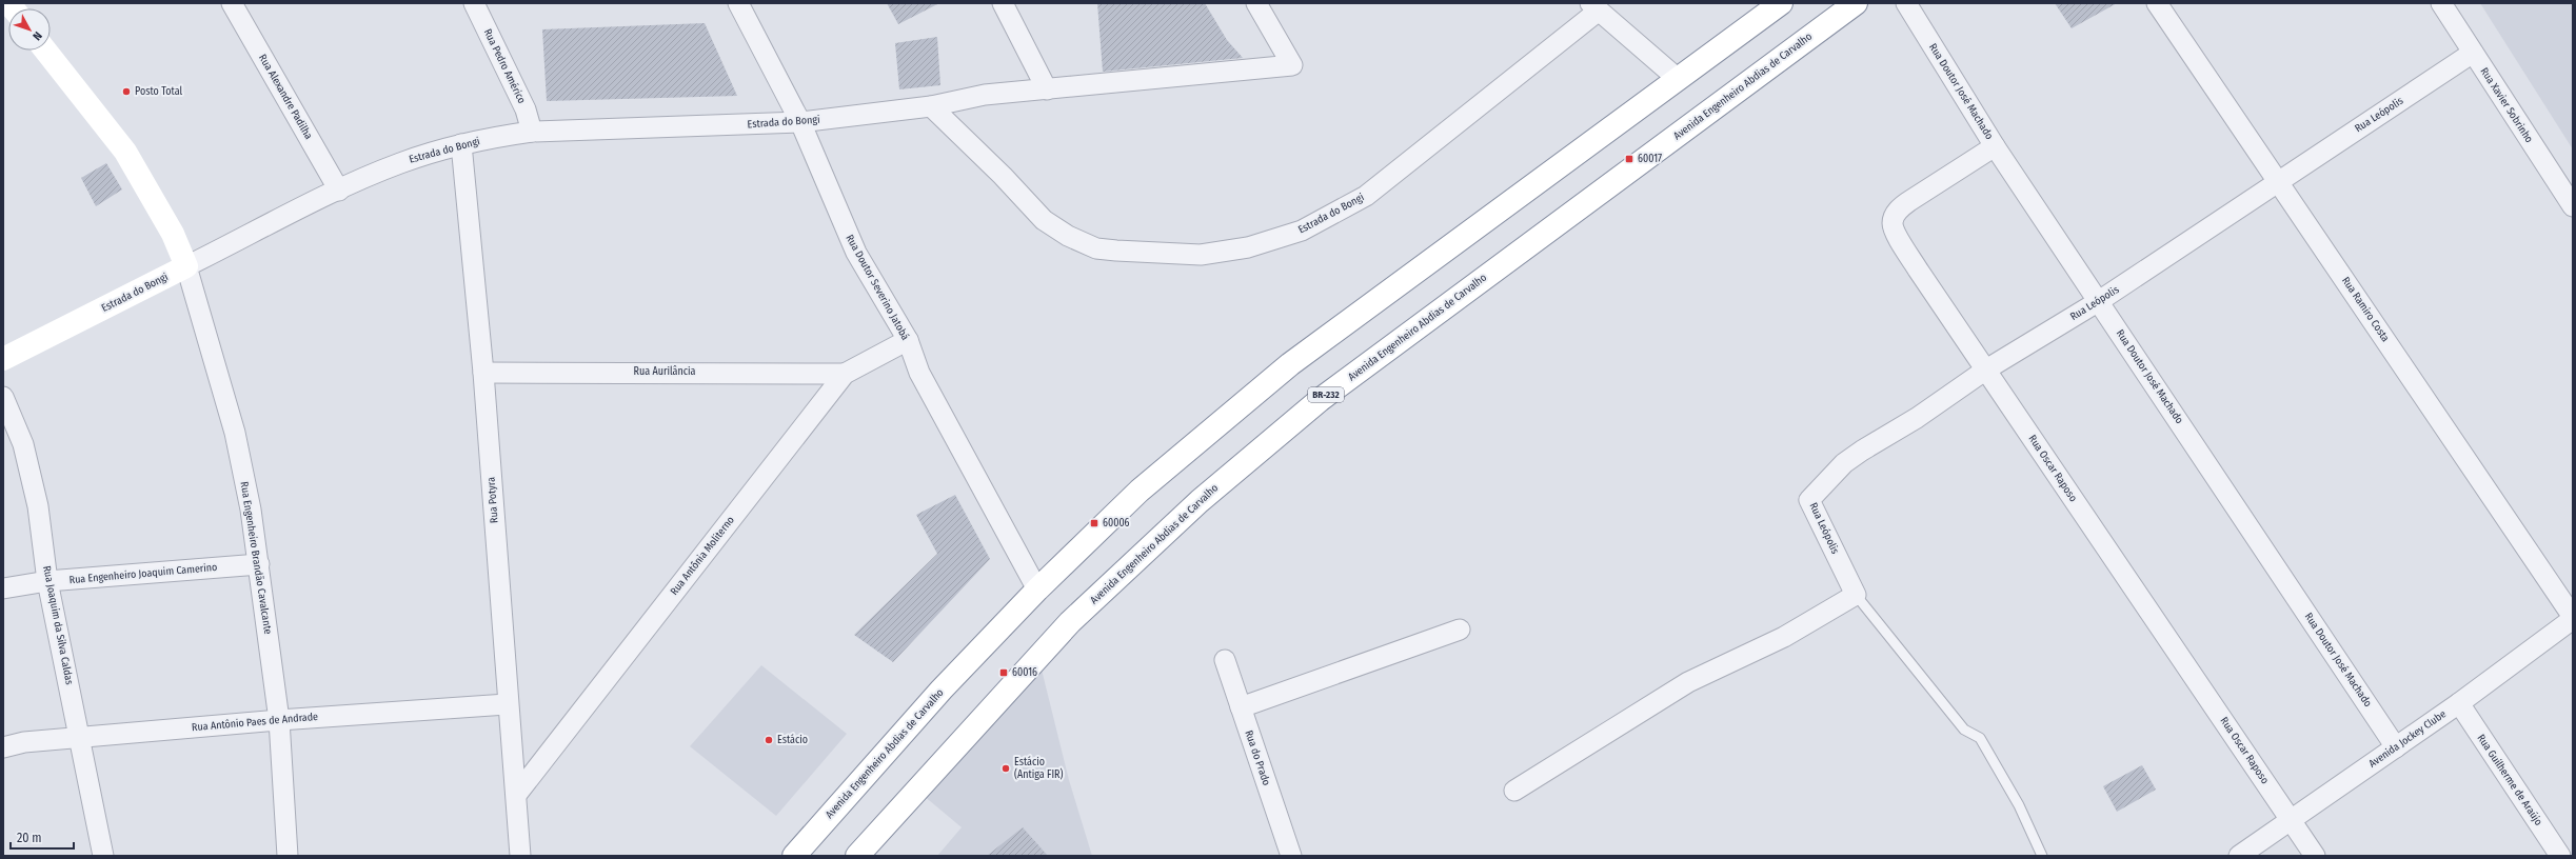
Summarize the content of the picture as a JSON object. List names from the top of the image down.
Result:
{
  "streets": {
    "main road": ["Avenida Engenheiro Abdias de Carvalho", "Estrada do Bongi", "BR-232"],
    "street": [
      "Rua Pedro Américo",
      "Rua Doutor José Machado",
      "Rua Alexandre Padilha",
      "Rua Xavier Sobrinho",
      "Rua Leópolis",
      "Rua Doutor Severino Jatobá",
      "Rua Ramiro Costa",
      "Rua Aurilância",
      "Rua Oscar Raposo",
      "Rua Potyra",
      "Rua Antônia Moliterno",
      "Rua Engenheiro Brandão Cavalcante",
      "Rua Engenheiro Joaquim Camerino",
      "Rua Joaquim da Silva Caldas",
      "Rua Antônio Paes de Andrade",
      "Avenida Jockey Clube",
      "Rua do Prado",
      "Rua Guilherme de Araújo"
    ]
  },
  "crossings": [
    ["Rua Pedro Américo", "Estrada do Bongi"],
    ["Avenida Engenheiro Abdias de Carvalho", "Rua Doutor Severino Jatobá"],
    ["Rua Doutor José Machado", "Rua Leópolis"],
    ["Rua Doutor José Machado", "Rua Oscar Raposo"],
    ["Rua Doutor José Machado", "Avenida Jockey Clube"],
    ["Rua Alexandre Padilha", "Estrada do Bongi"],
    ["Rua Xavier Sobrinho", "Rua Leópolis"],
    ["Rua Leópolis", "Rua Ramiro Costa"],
    ["Rua Leópolis", "Rua Oscar Raposo"],
    ["Estrada do Bongi", "Rua Doutor Severino Jatobá"],
    ["Estrada do Bongi", "Rua Potyra"],
    ["Estrada do Bongi", "Rua Engenheiro Brandão Cavalcante"],
    ["Rua Doutor Severino Jatobá", "Rua Antônia Moliterno"],
    ["Rua Ramiro Costa", "Avenida Jockey Clube"],
    ["Rua Aurilância", "Rua Potyra"],
    ["Rua Aurilância", "Rua Antônia Moliterno"],
    ["Rua Oscar Raposo", "Avenida Jockey Clube"],
    ["Rua Potyra", "Rua Antônia Moliterno"],
    ["Rua Potyra", "Rua Antônio Paes de Andrade"],
    ["Rua Engenheiro Brandão Cavalcante", "Rua Engenheiro Joaquim Camerino"],
    ["Rua Engenheiro Brandão Cavalcante", "Rua Antônio Paes de Andrade"],
    ["Rua Engenheiro Joaquim Camerino", "Rua Joaquim da Silva Caldas"],
    ["Rua Joaquim da Silva Caldas", "Rua Antônio Paes de Andrade"],
    ["Avenida Jockey Clube", "Rua Guilherme de Araújo"]
  ],
  "places": {
    "other": ["Posto Total", "Estácio", "Estácio (Antiga FIR)"],
    "transit": ["60017", "60006", "60016"]
  },
  "scale_bar": "20 m",
  "north": "bottom right"
}
